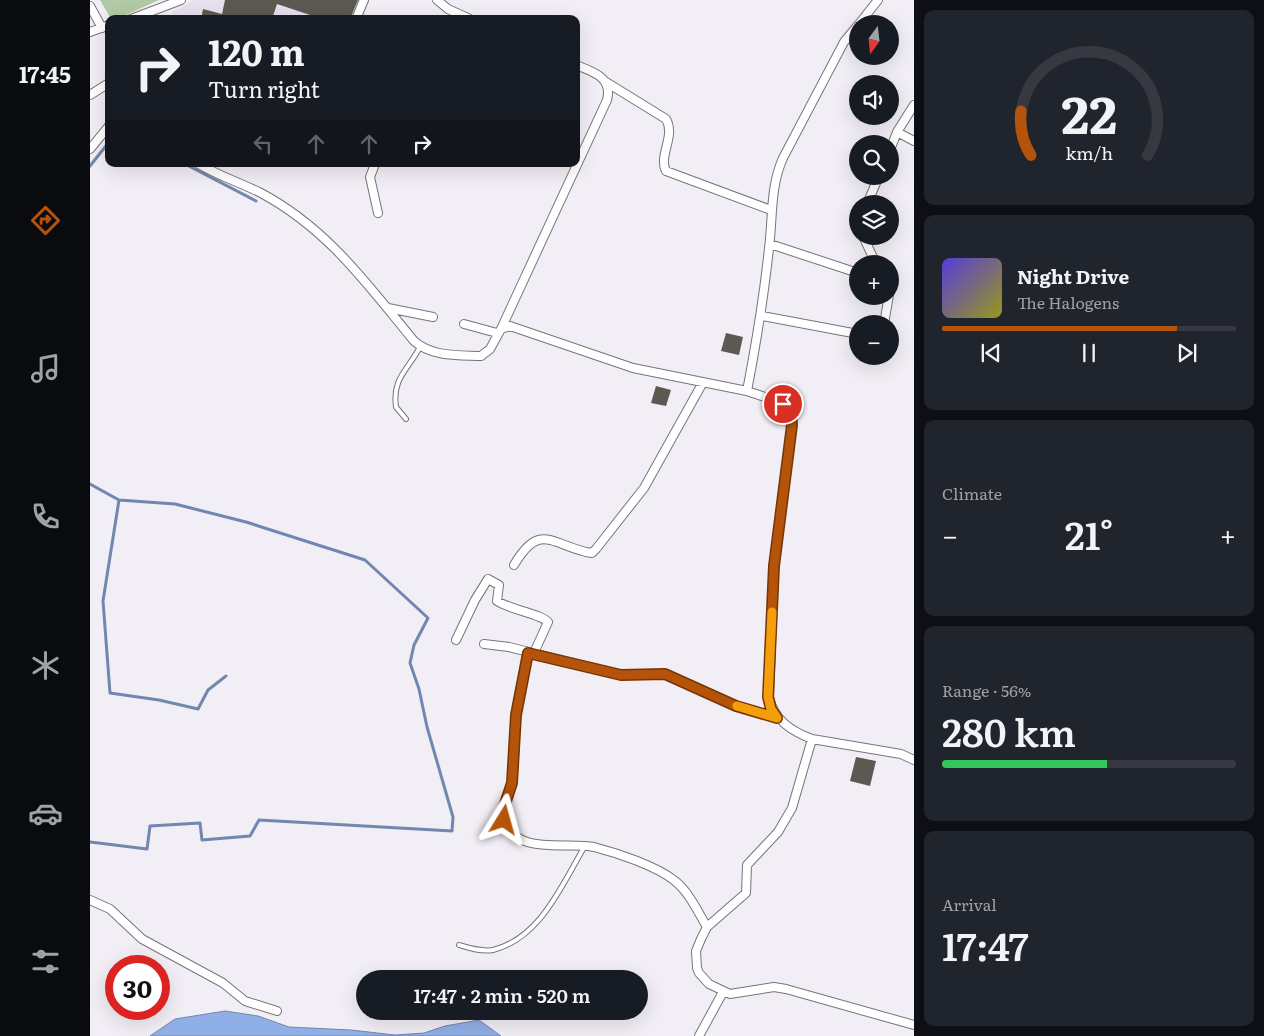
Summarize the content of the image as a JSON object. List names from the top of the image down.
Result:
{
  "north": "bottom",
  "page": {
    "tabs": "17:45",
    "map_buttons": ["+", "−"],
    "turn": ["120 m", "Turn right"],
    "song": ["Night Drive", "The Halogens"],
    "tile": [
      "Climate",
      ["Range · 56%", "280 km"],
      ["Arrival", "17:47"]
    ],
    "heat": ["−", "21°", "+"],
    "limit": "30",
    "trip": "17:47 · 2 min · 520 m",
    "gauge": ["22", "km/h"]
  }
}
